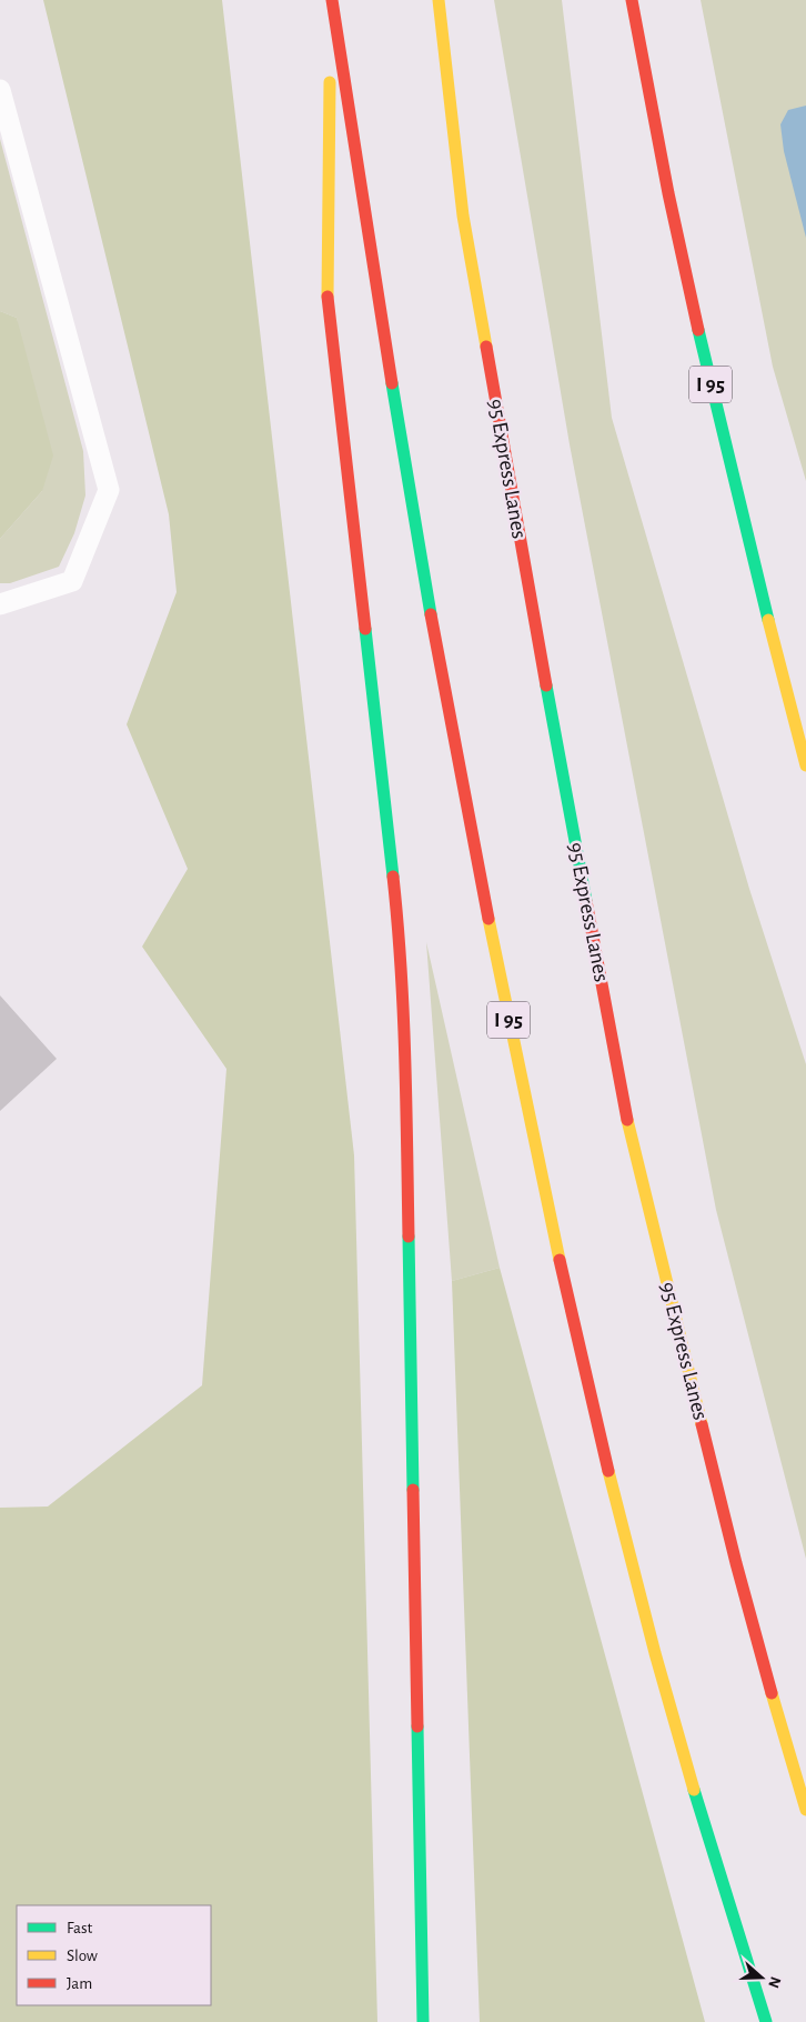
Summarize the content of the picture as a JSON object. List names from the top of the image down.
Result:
{
  "streets": {
    "highway": ["I 95", "95 Express Lanes"]
  },
  "legend": ["Fast", "Slow", "Jam"],
  "north": "right"
}
